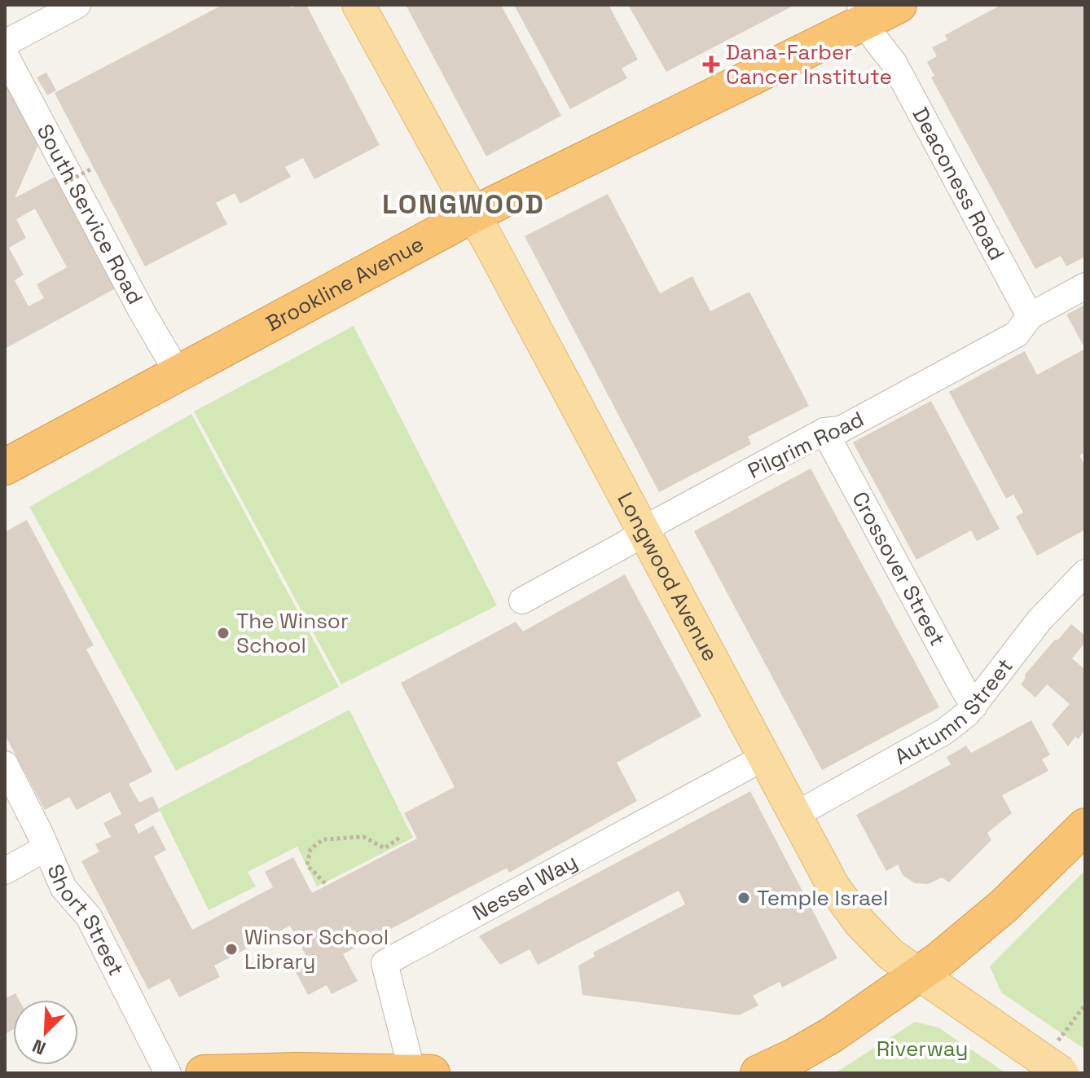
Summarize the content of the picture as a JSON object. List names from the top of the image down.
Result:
{
  "streets": {
    "highway": ["Brookline Avenue"],
    "main road": ["Longwood Avenue"],
    "street": [
      "Deaconess Road",
      "South Service Road",
      "Pilgrim Road",
      "Crossover Street",
      "Autumn Street",
      "Nessel Way",
      "Short Street"
    ]
  },
  "crossings": [
    ["Deaconess Road", "Brookline Avenue"],
    ["Deaconess Road", "Pilgrim Road"],
    ["South Service Road", "Brookline Avenue"],
    ["Brookline Avenue", "Longwood Avenue"],
    ["Pilgrim Road", "Crossover Street"],
    ["Pilgrim Road", "Longwood Avenue"],
    ["Crossover Street", "Autumn Street"],
    ["Longwood Avenue", "Autumn Street"],
    ["Longwood Avenue", "Nessel Way"]
  ],
  "districts": ["LONGWOOD"],
  "parks": ["Riverway"],
  "places": {
    "health": ["Dana-Farber Cancer Institute"],
    "other": ["The Winsor School", "Temple Israel", "Winsor School Library"]
  },
  "north": "bottom left"
}
